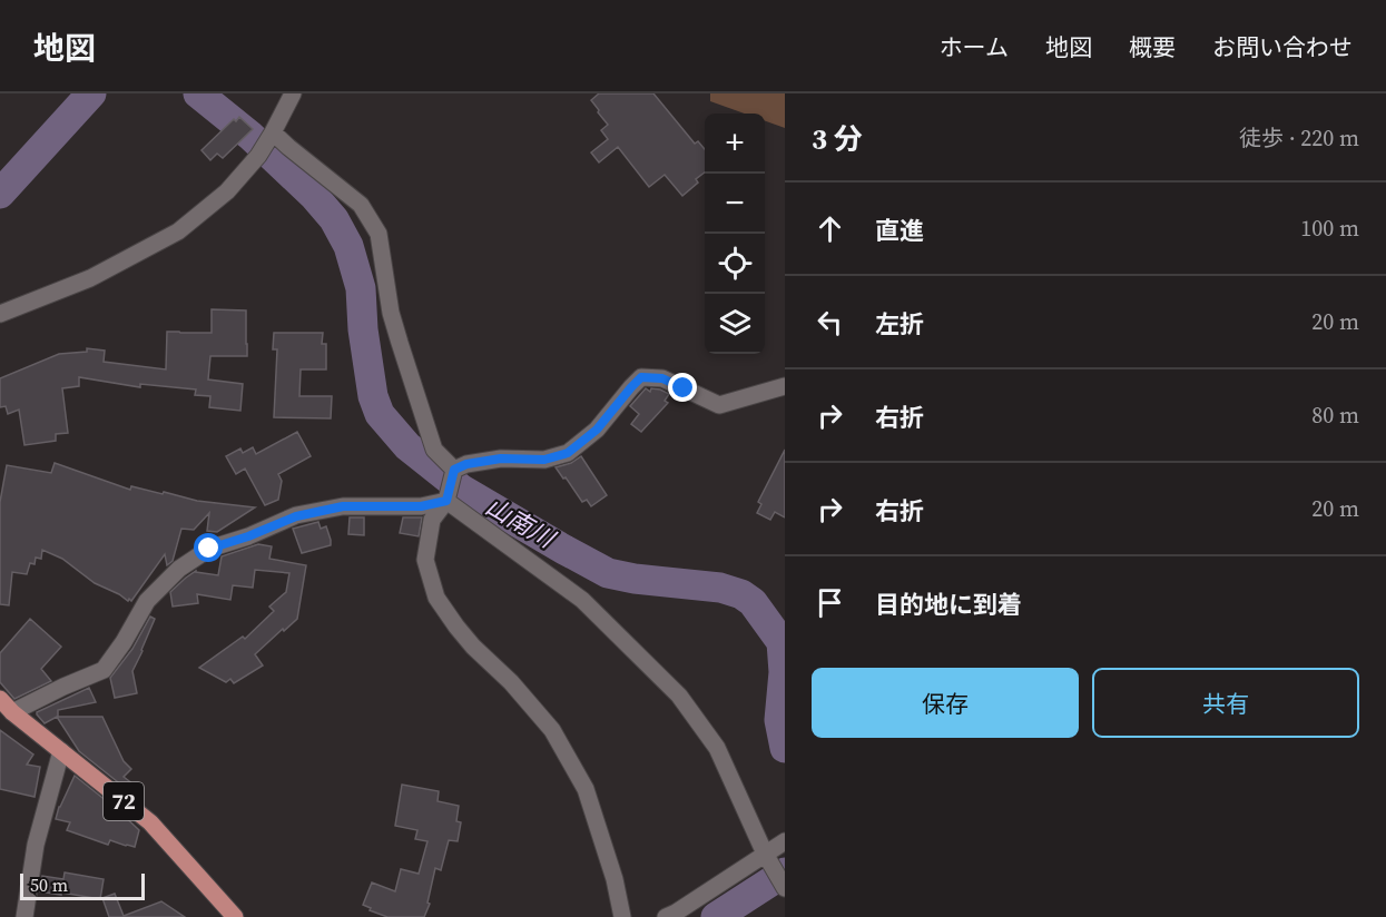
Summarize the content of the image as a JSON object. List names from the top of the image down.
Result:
{
  "streets": {
    "main road": ["72"]
  },
  "water": ["山南川"],
  "scale_bar": "50 m",
  "page": {
    "header": "地図",
    "nav": [
      "ホーム",
      "地図",
      "概要",
      "お問い合わせ"
    ],
    "heading": ["3 分", "徒歩 · 220 m"],
    "map_buttons": ["+", "−"],
    "list": [
      ["直進", "100 m"],
      ["左折", "20 m"],
      ["右折", "80 m"],
      ["右折", "20 m"],
      "目的地に到着"
    ],
    "buttons": ["保存", "共有"],
    "scale": "50 m"
  }
}
